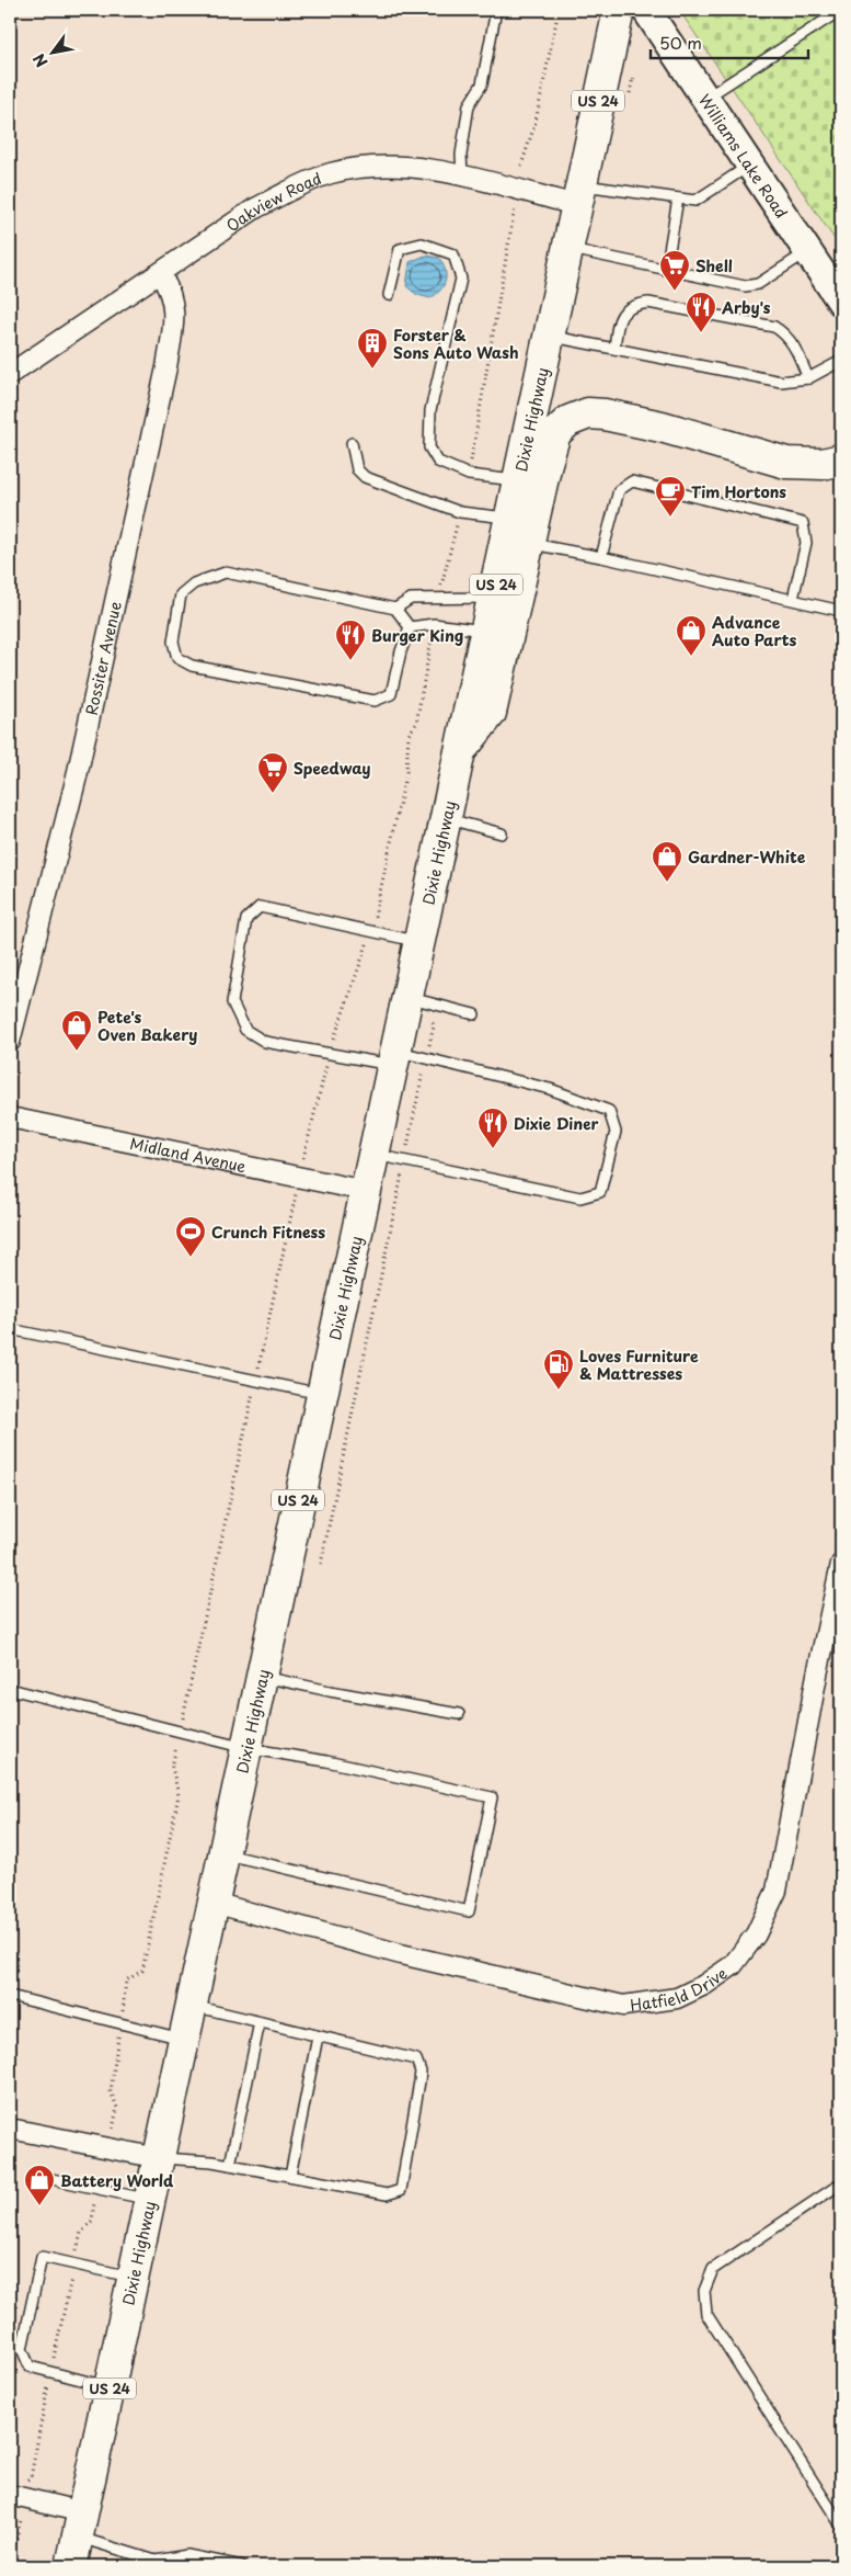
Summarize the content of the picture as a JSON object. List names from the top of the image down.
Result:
{
  "streets": {
    "main road": ["US 24", "Williams Lake Road", "Dixie Highway"],
    "street": [
      "Oakview Road",
      "Rossiter Avenue",
      "Midland Avenue",
      "Hatfield Drive"
    ]
  },
  "crossings": [
    ["Oakview Road", "Dixie Highway"],
    ["Oakview Road", "Rossiter Avenue"],
    ["Dixie Highway", "Midland Avenue"],
    ["Dixie Highway", "Hatfield Drive"]
  ],
  "places": {
    "supermarket": ["Shell", "Speedway"],
    "restaurant": ["Arby's", "Burger King", "Dixie Diner"],
    "building": ["Forster & Sons Auto Wash"],
    "cafe": ["Tim Hortons"],
    "shop": [
      "Advance Auto Parts",
      "Gardner-White",
      "Pete's Oven Bakery",
      "Battery World"
    ],
    "sports": ["Crunch Fitness"],
    "fuel station": ["Loves Furniture & Mattresses"]
  },
  "scale_bar": "50 m",
  "north": "bottom left"
}
